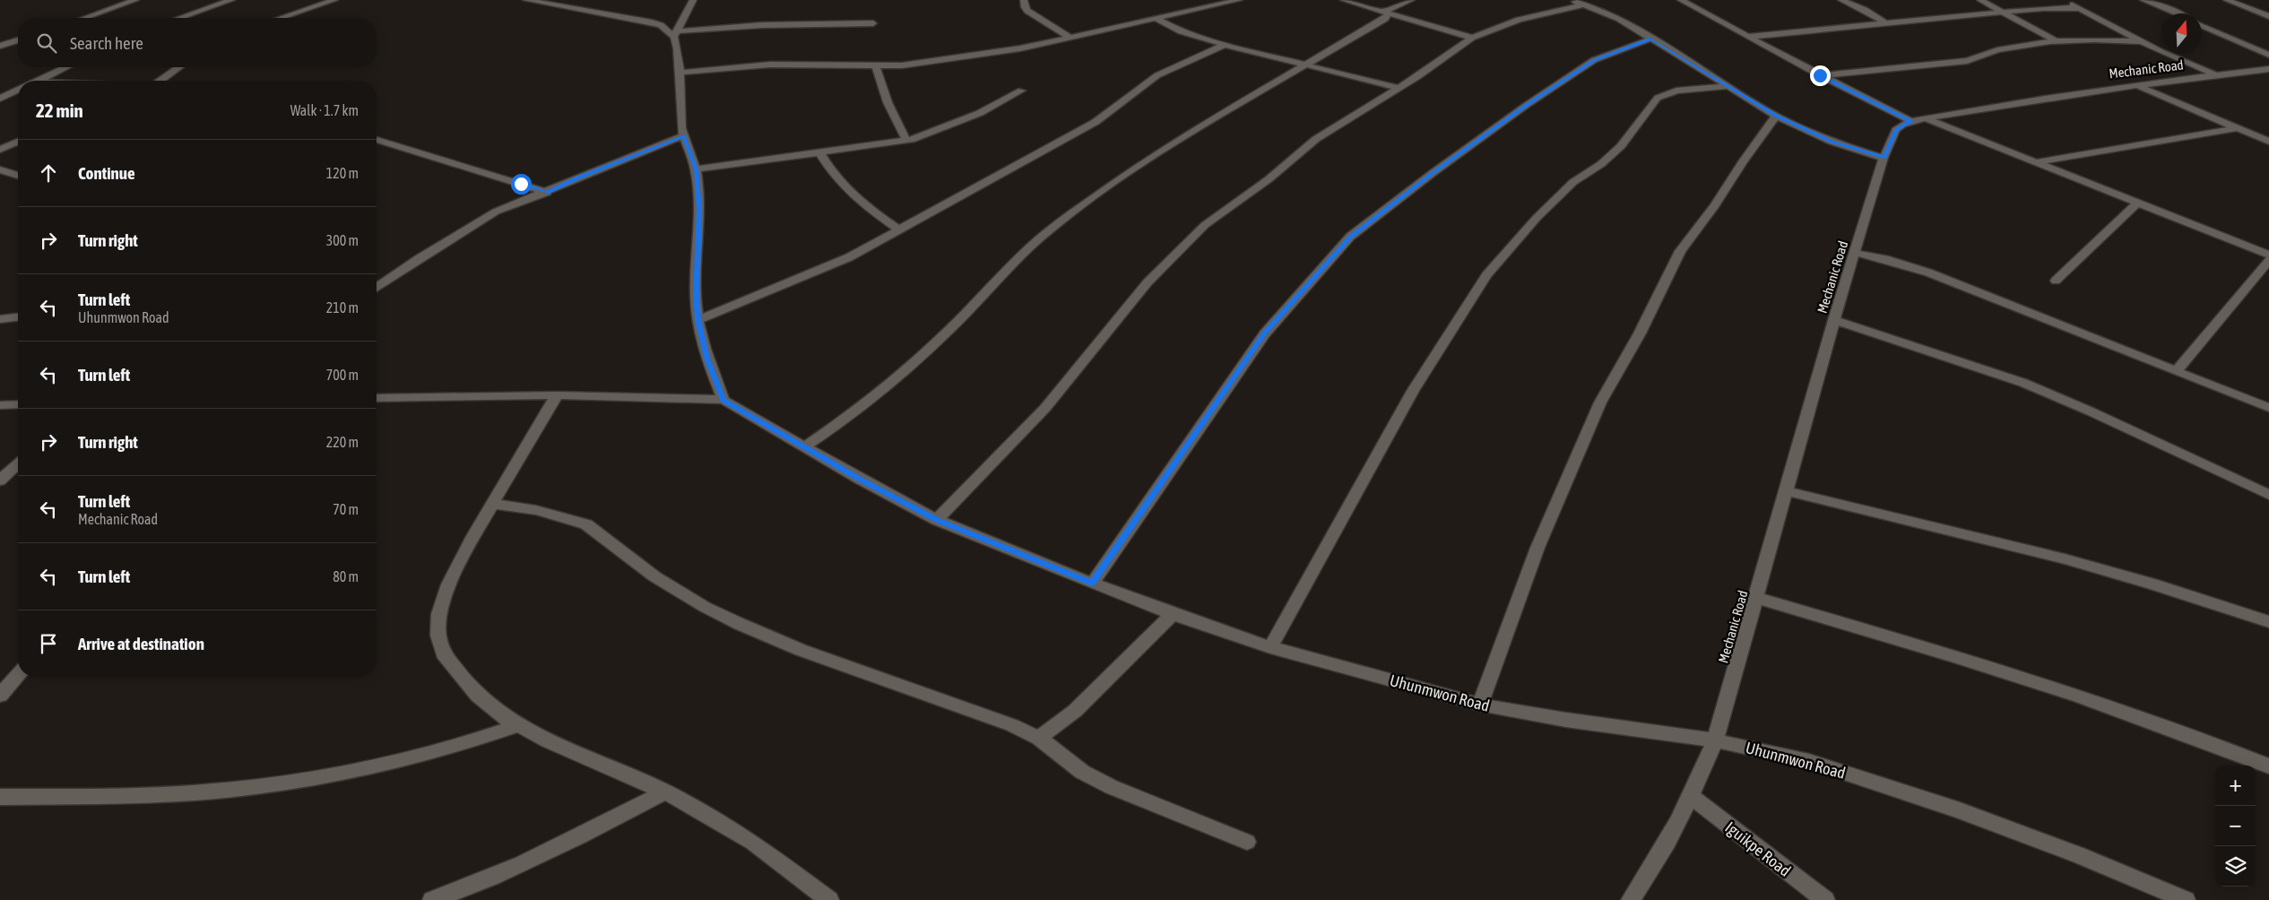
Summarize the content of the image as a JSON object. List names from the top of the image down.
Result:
{
  "streets": {
    "street": ["Mechanic Road", "Uhunmwon Road", "Iguikpe Road"]
  },
  "crossings": [
    ["Mechanic Road", "Uhunmwon Road"],
    ["Mechanic Road", "Iguikpe Road"]
  ],
  "north": "top",
  "page": {
    "search": "Search here",
    "heading": ["22 min", "Walk · 1.7 km"],
    "list": [
      ["Continue", "120 m"],
      ["Turn right", "300 m"],
      ["Turn left", "Uhunmwon Road", "210 m"],
      ["Turn left", "700 m"],
      ["Turn right", "220 m"],
      ["Turn left", "Mechanic Road", "70 m"],
      ["Turn left", "80 m"],
      "Arrive at destination"
    ],
    "map_buttons": ["+", "−"]
  }
}
